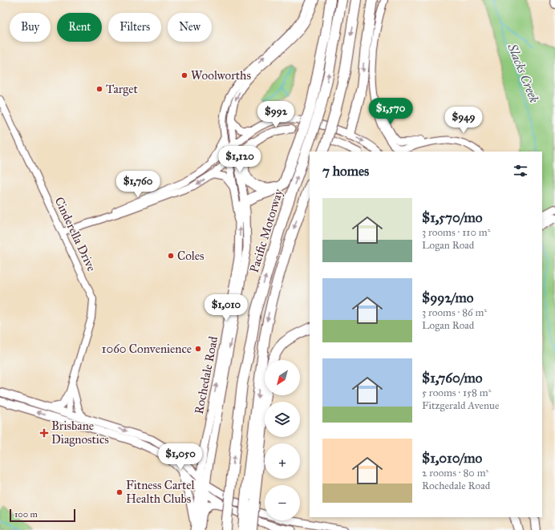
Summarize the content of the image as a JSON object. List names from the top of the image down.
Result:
{
  "streets": {
    "highway": ["Pacific Motorway"],
    "main road": ["Rochedale Road"],
    "street": ["Cinderella Drive"]
  },
  "water": ["Slacks Creek"],
  "places": {
    "other": [
      "Woolworths",
      "Target",
      "Coles",
      "1060 Convenience",
      "Fitness Cartel Health Clubs"
    ],
    "health": ["Brisbane Diagnostics"]
  },
  "scale_bar": "100 m",
  "north": "bottom left",
  "page": {
    "chip": [
      "Buy",
      "Rent",
      "Filters",
      "New"
    ],
    "price": [
      "$1,570",
      "$992",
      "$949",
      "$1,120",
      "$1,760",
      "$1,010",
      "$1,050"
    ],
    "heading": "7 homes",
    "list": [
      {
        "name": "$1,570/mo",
        "note": "3 rooms · 110 m² · Logan Road"
      },
      {
        "name": "$992/mo",
        "note": "3 rooms · 86 m² · Logan Road"
      },
      {
        "name": "$1,760/mo",
        "note": "5 rooms · 158 m² · Fitzgerald Avenue"
      },
      {
        "name": "$1,010/mo",
        "note": "2 rooms · 80 m² · Rochedale Road"
      }
    ],
    "map_buttons": ["+", "−"],
    "scale": "100 m"
  }
}
